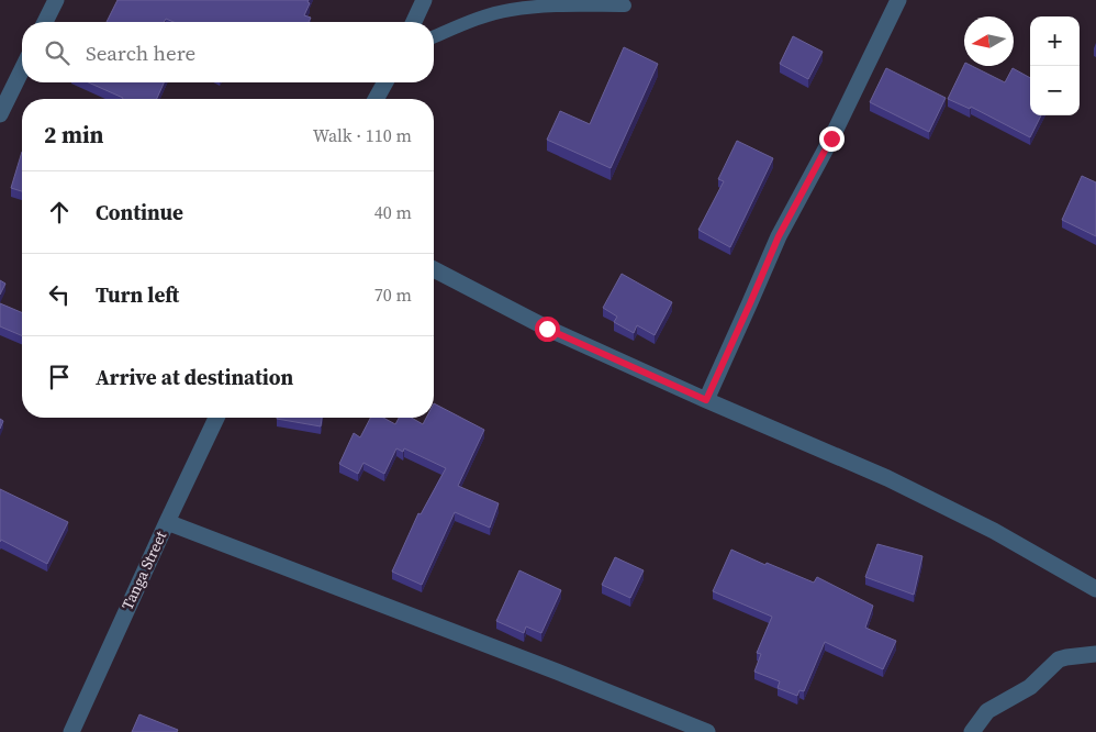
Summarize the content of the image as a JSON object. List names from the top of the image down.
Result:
{
  "streets": {
    "street": ["Tanga Street"]
  },
  "north": "left",
  "page": {
    "map_buttons": ["+", "−"],
    "search": "Search here",
    "heading": ["2 min", "Walk · 110 m"],
    "list": [
      ["Continue", "40 m"],
      ["Turn left", "70 m"],
      "Arrive at destination"
    ]
  }
}
